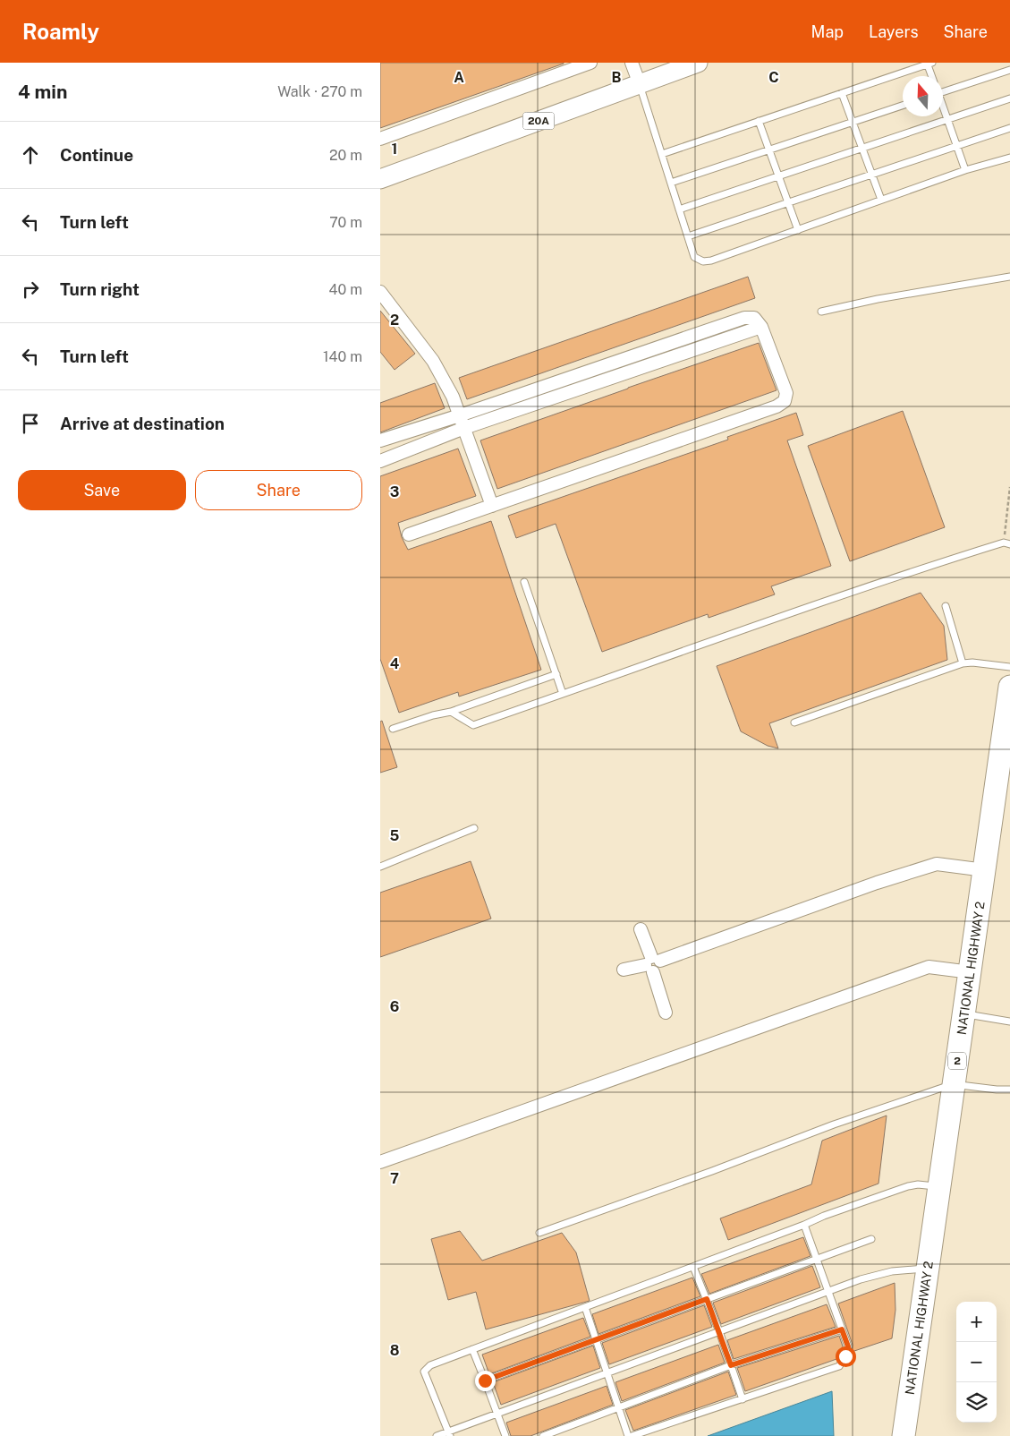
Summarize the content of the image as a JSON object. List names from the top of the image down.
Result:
{
  "streets": {
    "highway": ["NATIONAL HIGHWAY 2", "2"],
    "main road": ["20A"]
  },
  "north": "top",
  "page": {
    "header": "Roamly",
    "nav": ["Map", "Layers", "Share"],
    "heading": ["4 min", "Walk · 270 m"],
    "list": [
      ["Continue", "20 m"],
      ["Turn left", "70 m"],
      ["Turn right", "40 m"],
      ["Turn left", "140 m"],
      "Arrive at destination"
    ],
    "buttons": ["Save", "Share"],
    "map_buttons": ["+", "−"]
  },
  "grid": {
    "columns": ["A", "B", "C"],
    "rows": [
      "1",
      "2",
      "3",
      "4",
      "5",
      "6",
      "7",
      "8"
    ]
  }
}
